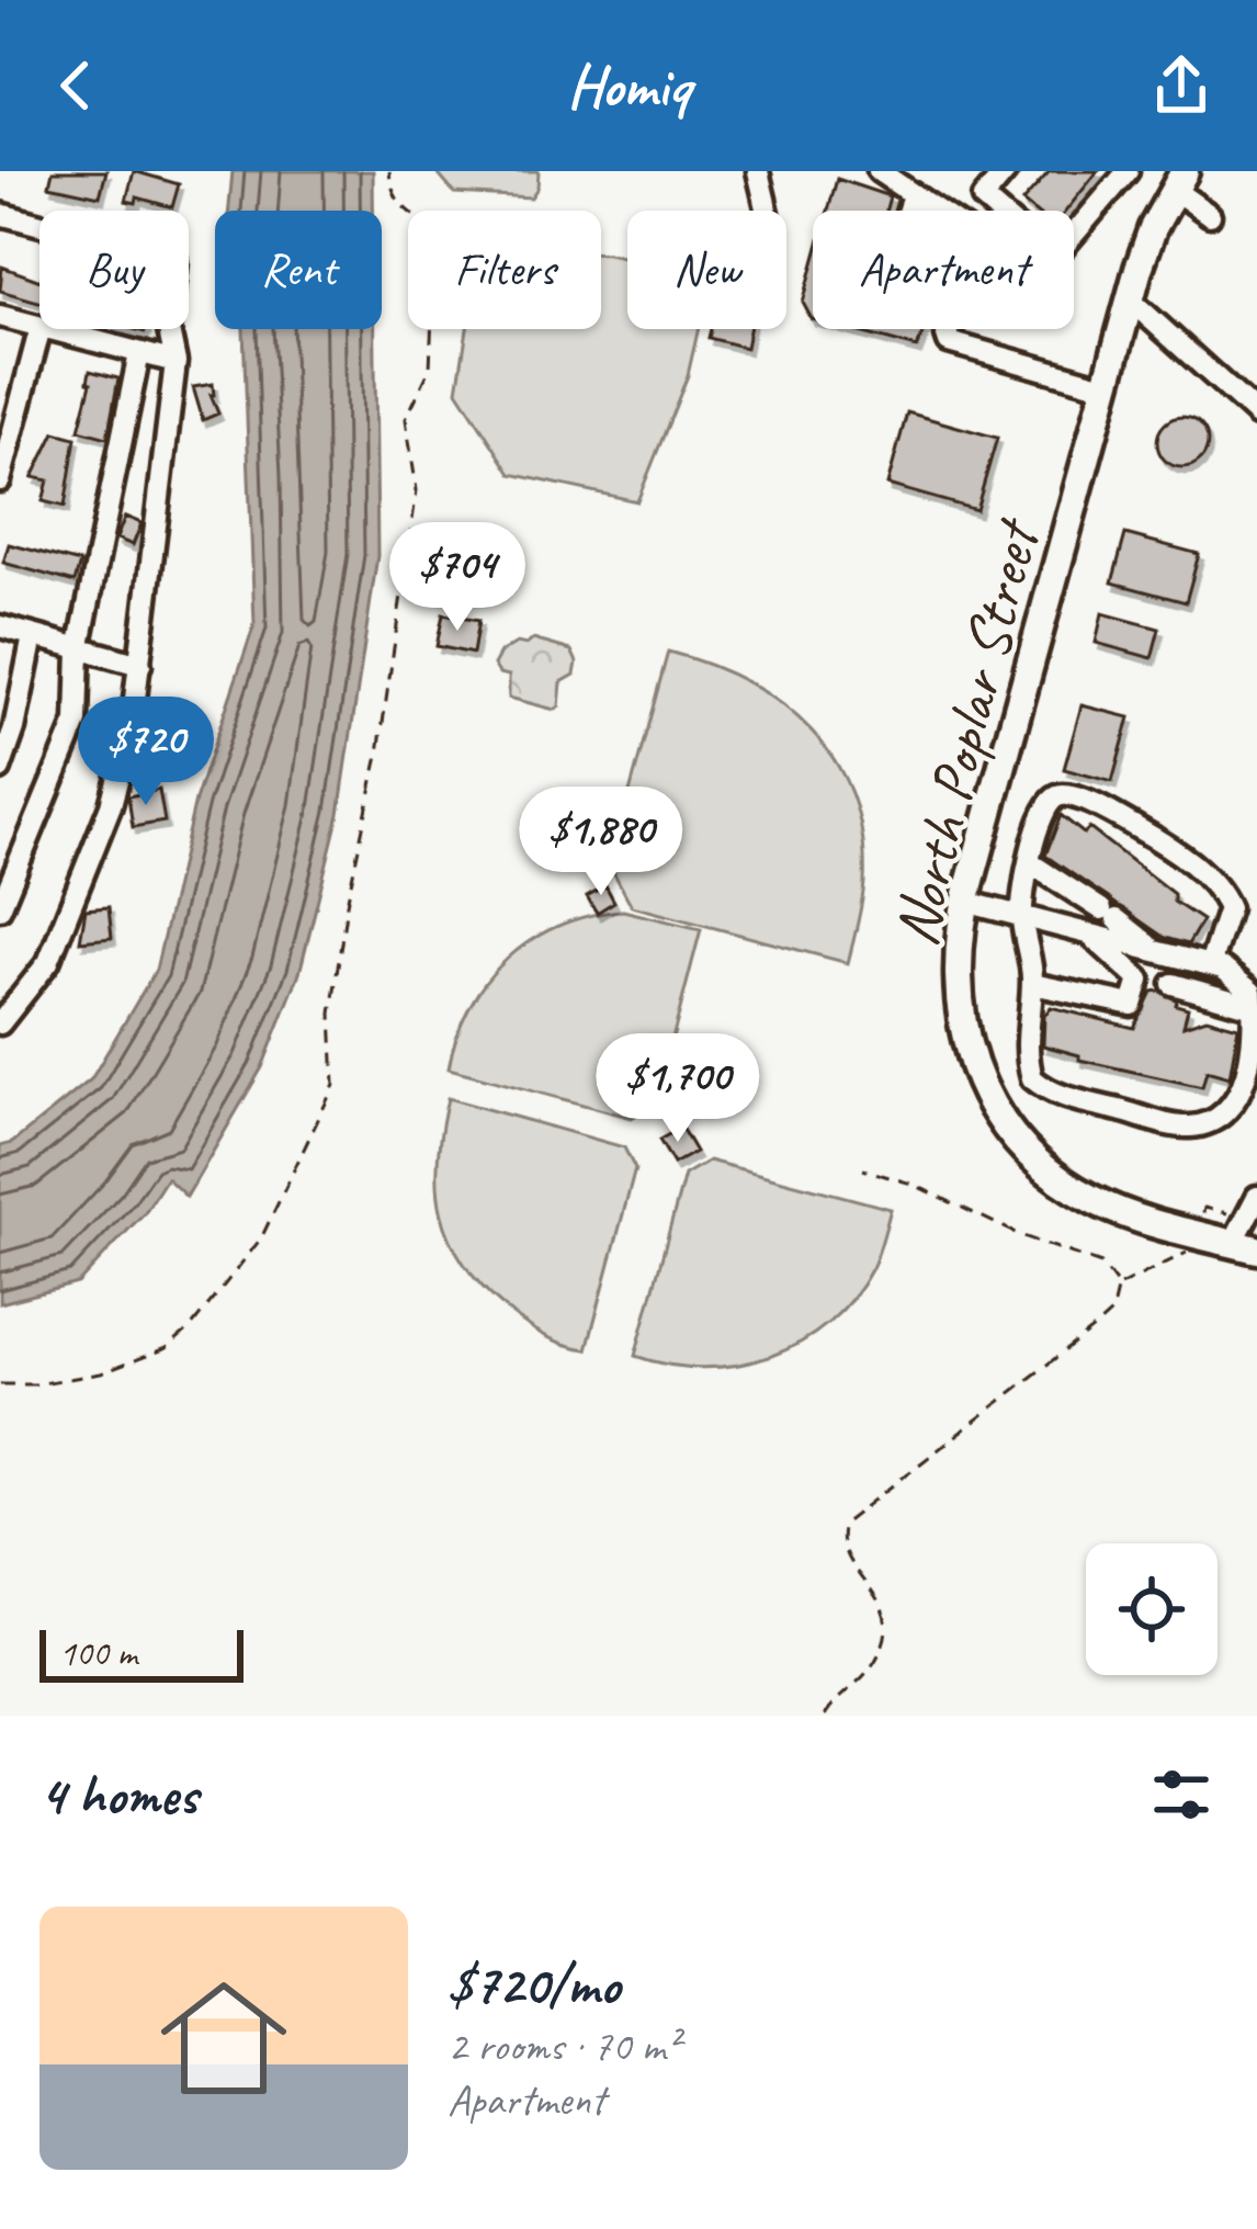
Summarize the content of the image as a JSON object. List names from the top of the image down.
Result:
{
  "streets": {
    "main road": ["North Poplar Street"]
  },
  "scale_bar": "100 m",
  "page": {
    "header": "Homiq",
    "chip": [
      "Buy",
      "Rent",
      "Filters",
      "New",
      "Apartment"
    ],
    "price": [
      "$704",
      "$720",
      "$1,880",
      "$1,700"
    ],
    "scale": "100 m",
    "heading": "4 homes",
    "list": [
      {
        "name": "$720/mo",
        "note": "2 rooms · 70 m² · Apartment"
      }
    ]
  }
}
